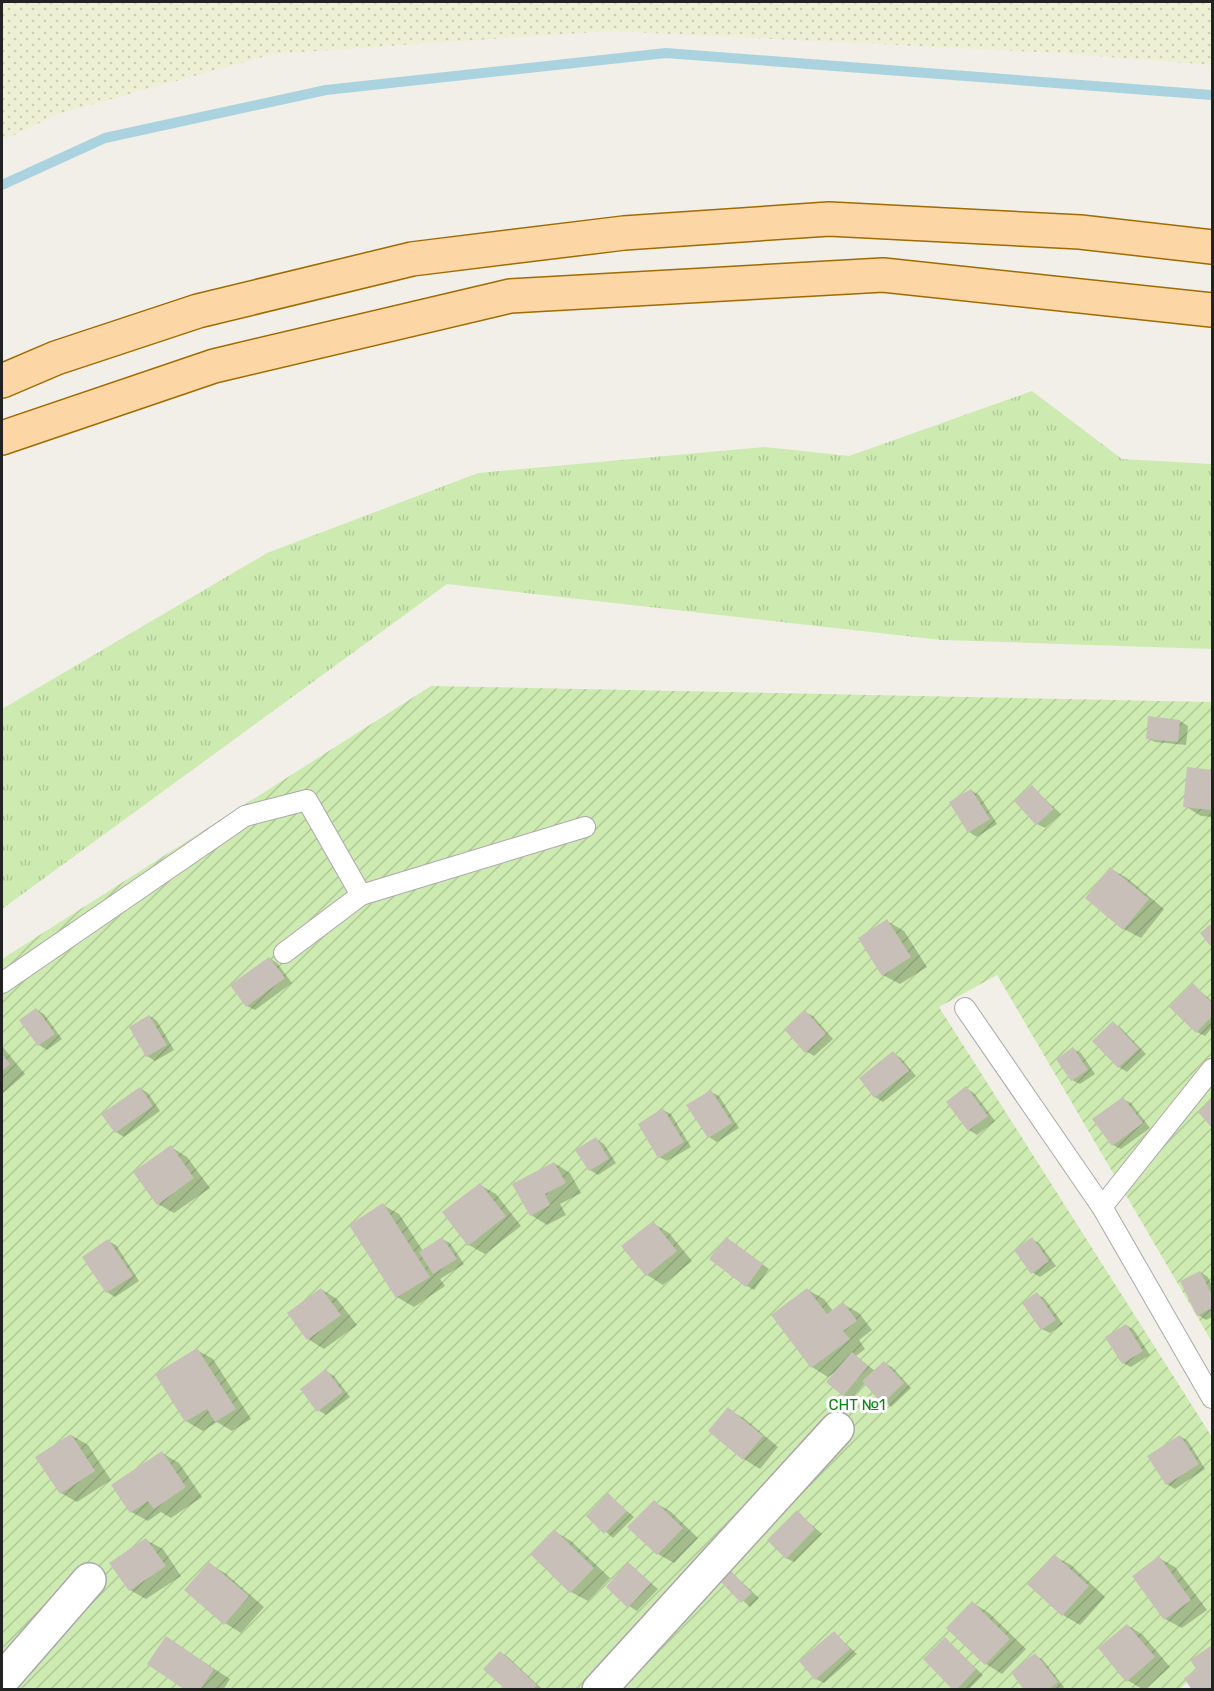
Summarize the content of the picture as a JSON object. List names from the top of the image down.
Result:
{
  "parks": ["СНТ №1"]
}
